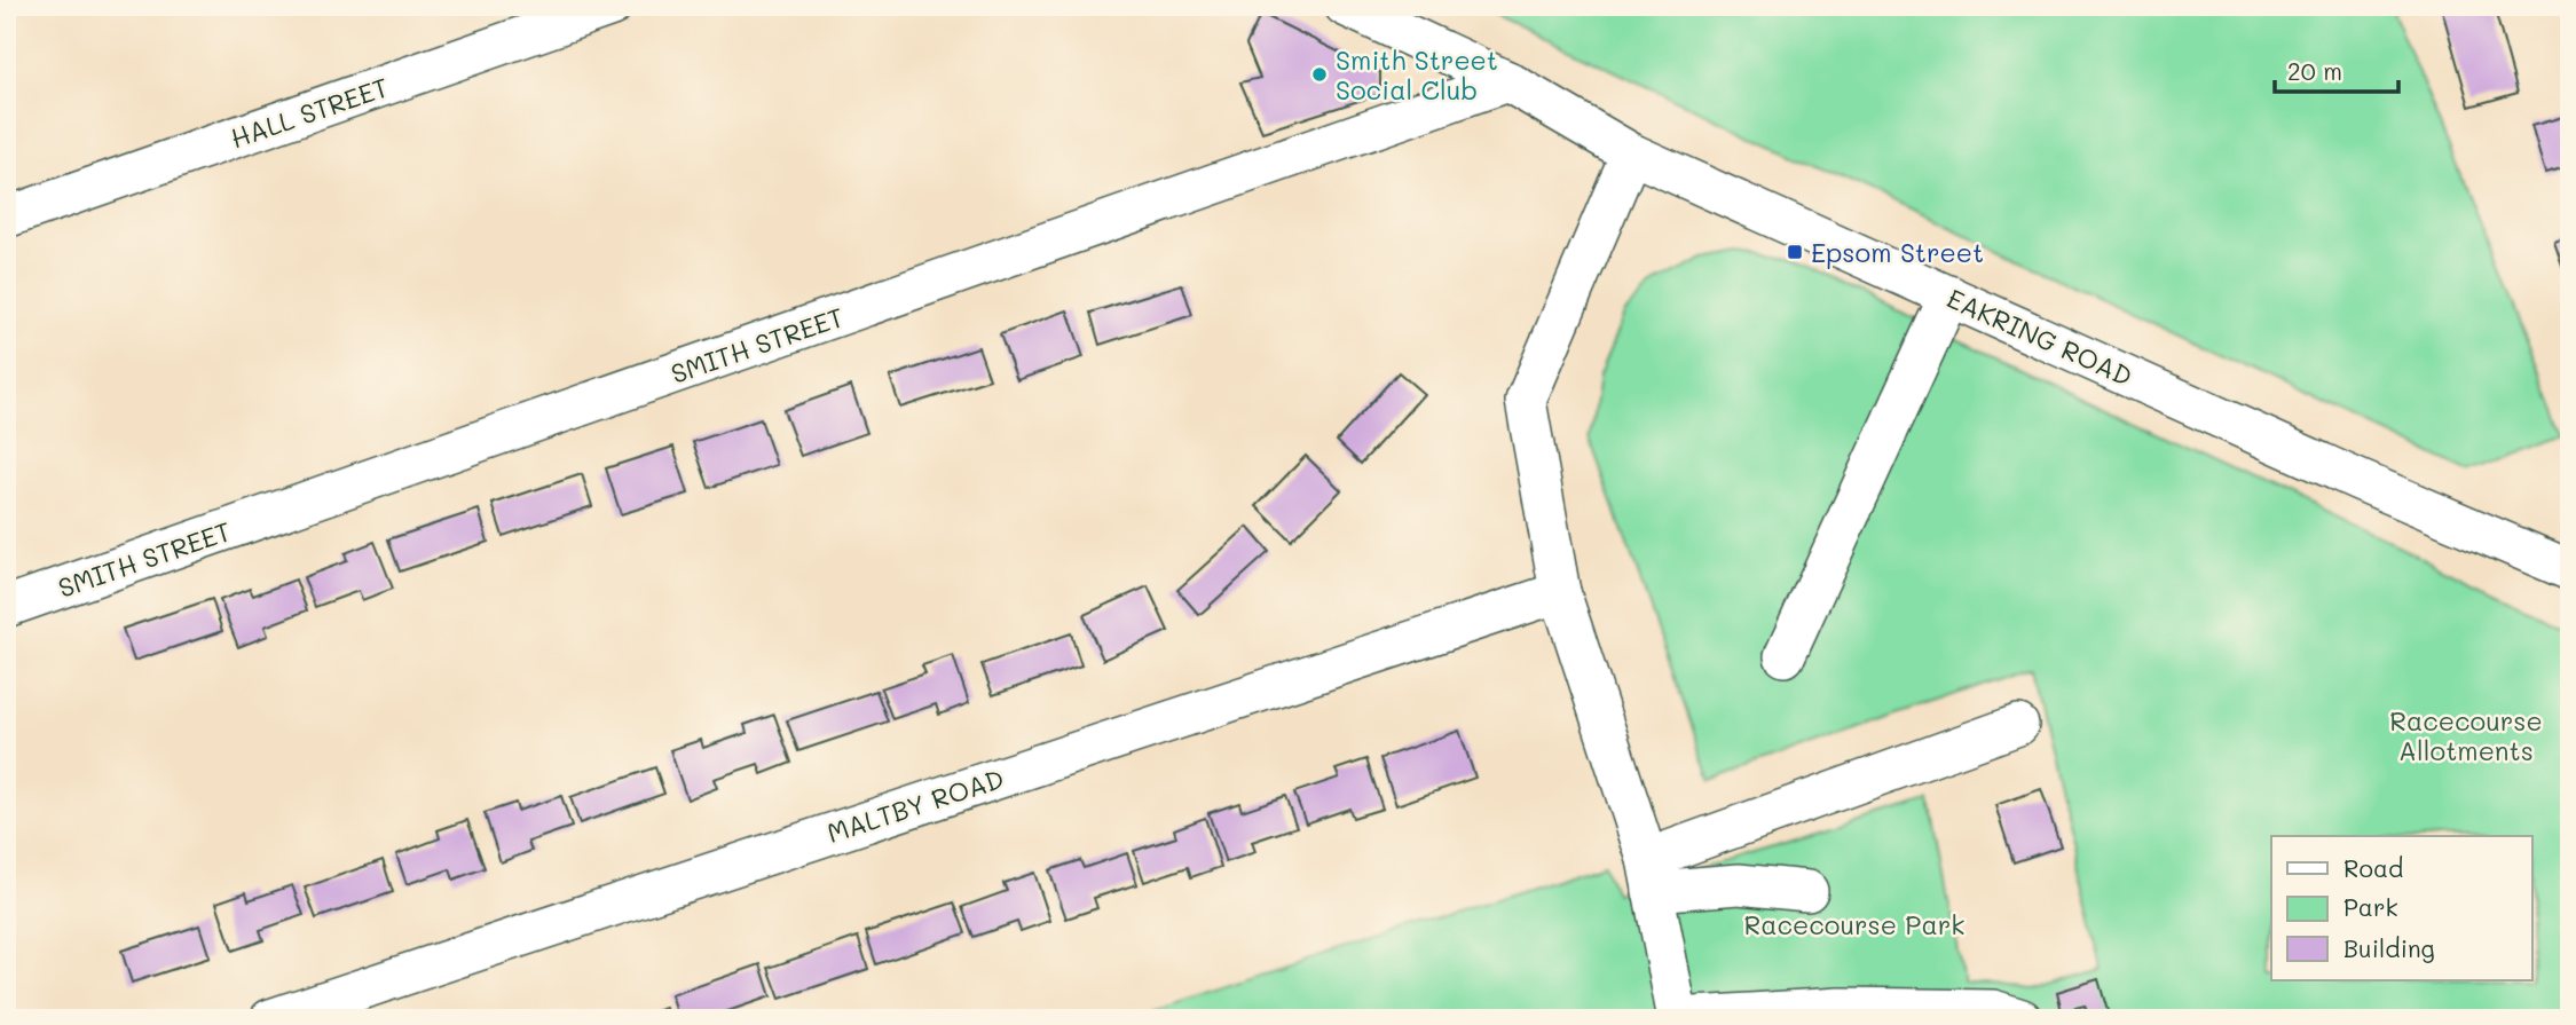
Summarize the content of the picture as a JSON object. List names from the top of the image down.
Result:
{
  "streets": {
    "street": [
      "HALL STREET",
      "EAKRING ROAD",
      "SMITH STREET",
      "MALTBY ROAD"
    ]
  },
  "crossings": [
    ["EAKRING ROAD", "SMITH STREET"]
  ],
  "parks": ["Racecourse Allotments", "Racecourse Park"],
  "places": {
    "other": ["Smith Street Social Club"],
    "transit": ["Epsom Street"]
  },
  "legend": ["Road", "Park", "Building"],
  "scale_bar": "20 m"
}
